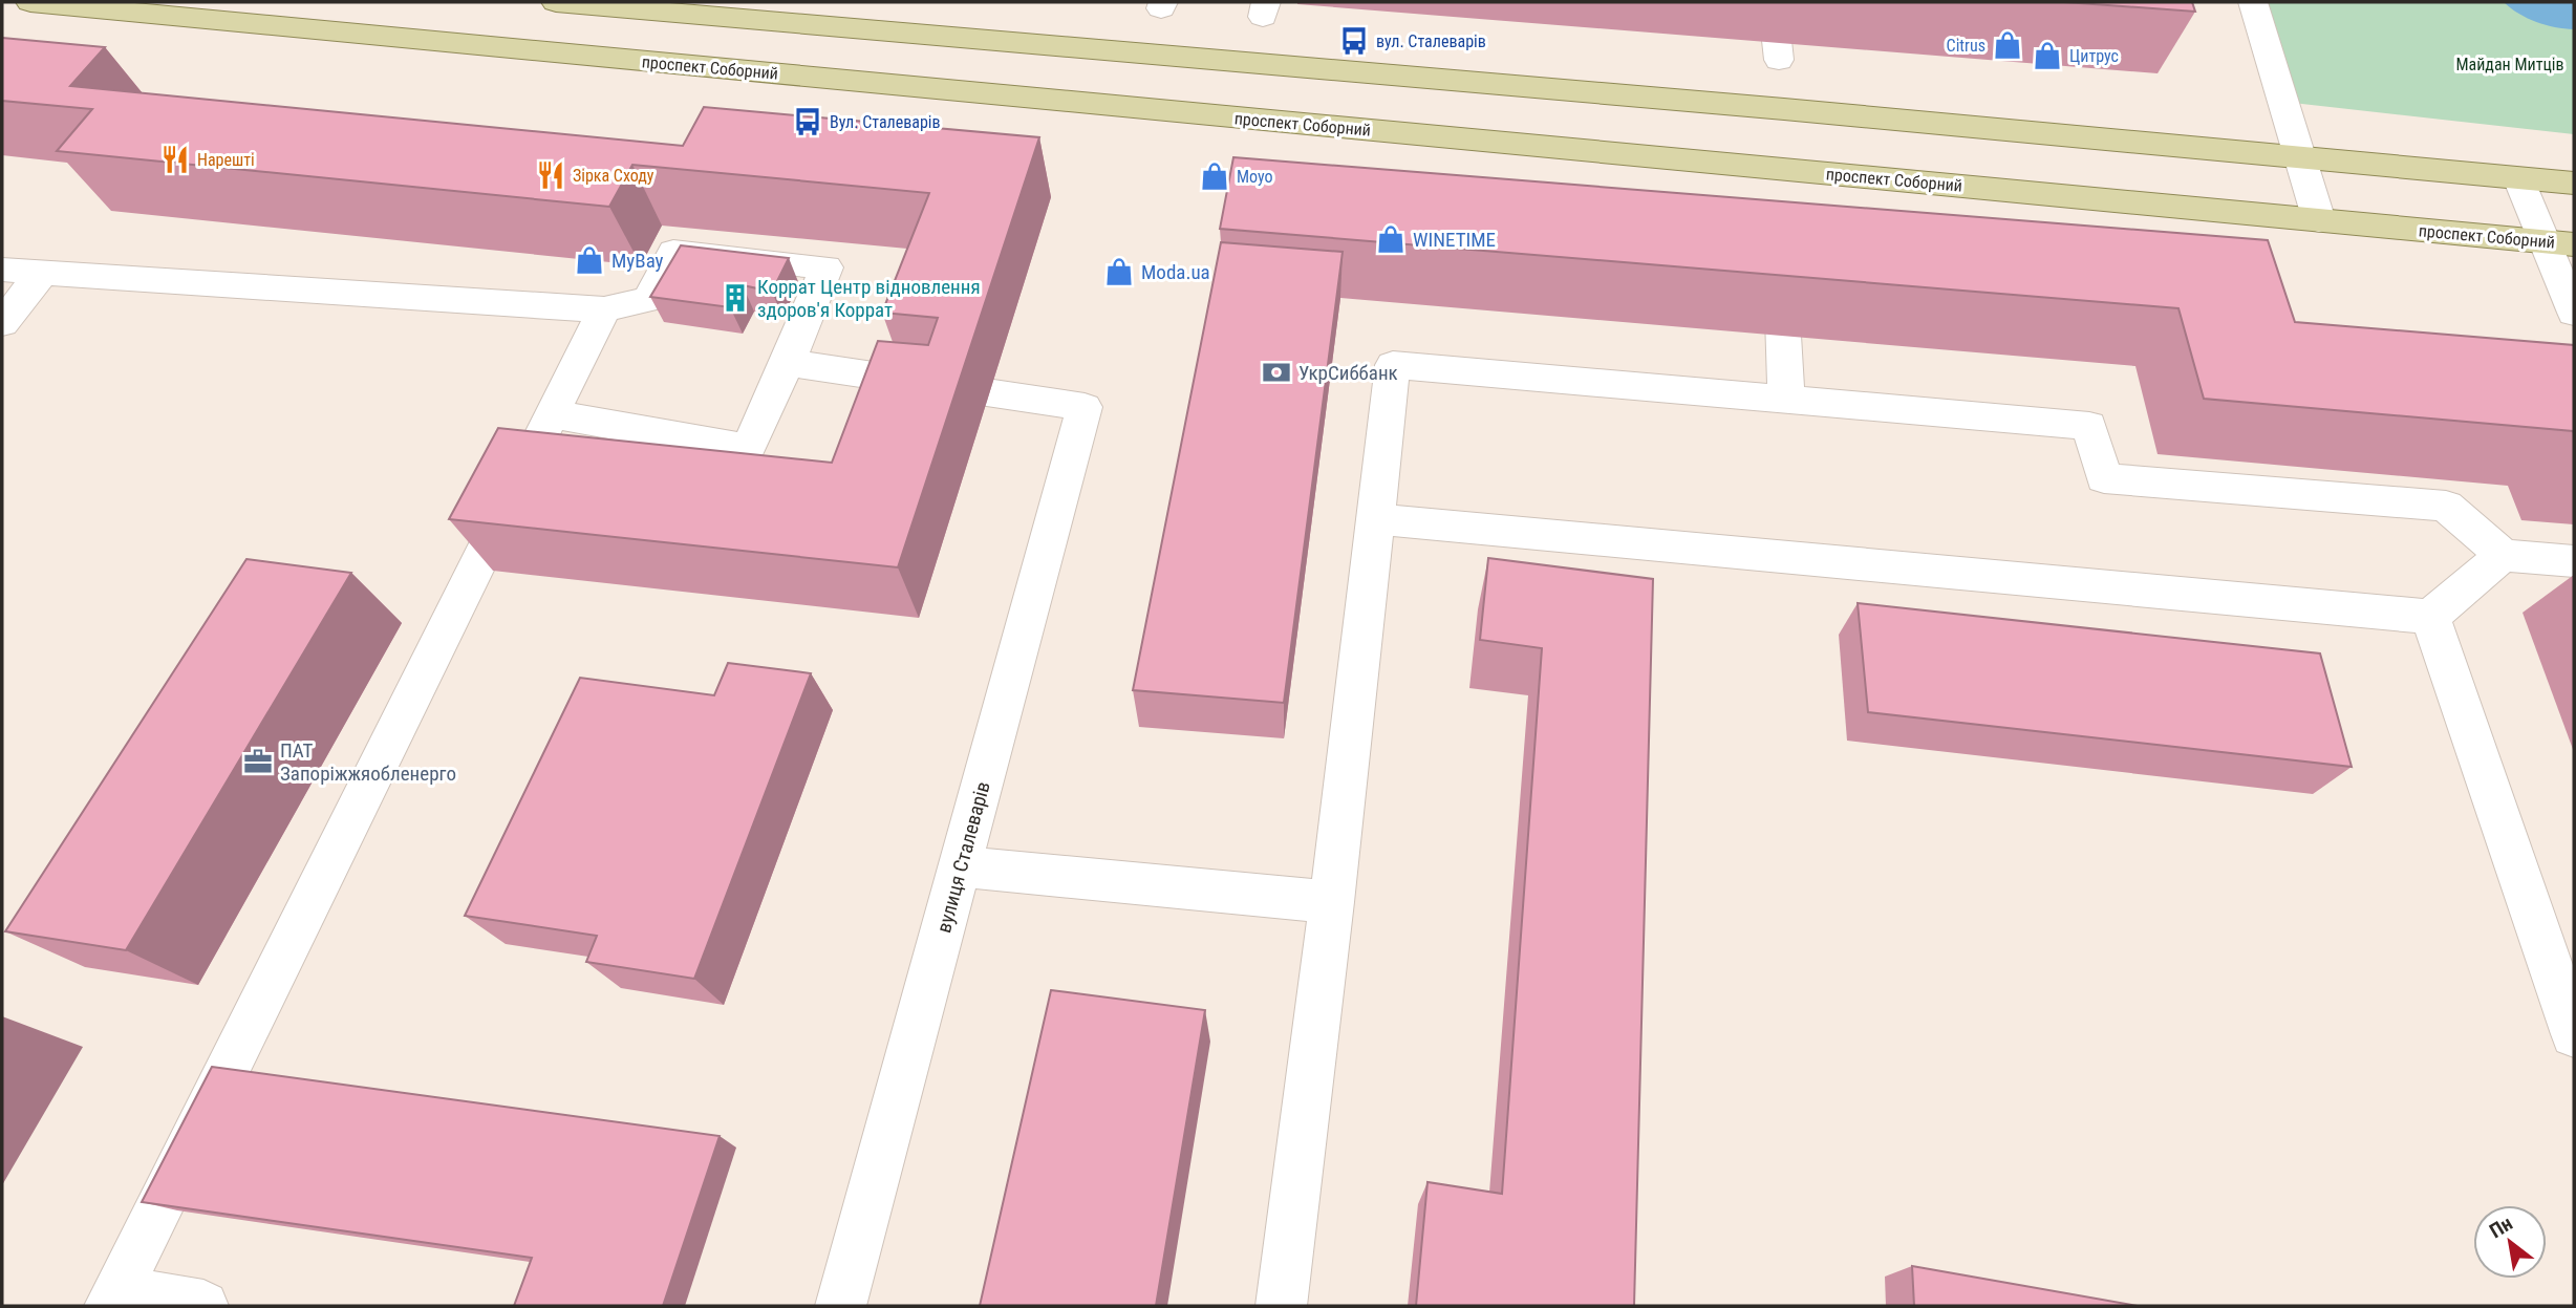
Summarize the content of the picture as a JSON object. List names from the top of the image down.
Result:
{
  "streets": {
    "main road": ["проспект Соборний"],
    "street": ["вулиця Сталеварів"]
  },
  "parks": ["Майдан Митців"],
  "places": {
    "bus stop": ["вул. Сталеварів", "Вул. Сталеварів"],
    "shop": [
      "Citrus",
      "Цитрус",
      "Moyo",
      "WINETIME",
      "MyBay",
      "Moda.ua"
    ],
    "restaurant": ["Нарешті", "Зірка Сходу"],
    "building": ["Коррат Центр відновлення здоров'я Коррат"],
    "bank": ["УкрСиббанк"],
    "office": ["ПАТ Запоріжжяобленерго"]
  },
  "north": "top left"
}
